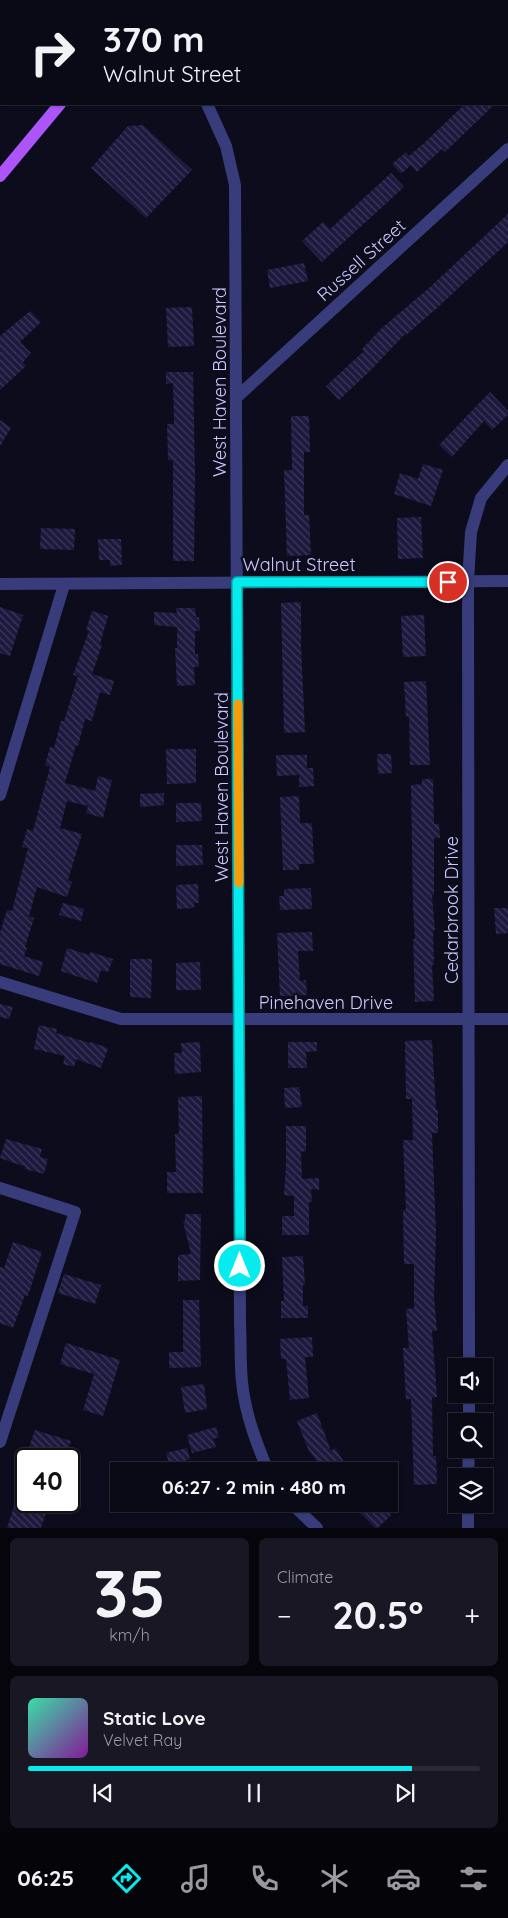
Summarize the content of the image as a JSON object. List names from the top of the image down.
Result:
{
  "streets": {
    "street": [
      "Russell Street",
      "West Haven Boulevard",
      "Walnut Street",
      "Cedarbrook Drive",
      "Pinehaven Drive"
    ]
  },
  "crossings": [
    ["Russell Street", "West Haven Boulevard"],
    ["West Haven Boulevard", "Walnut Street"],
    ["West Haven Boulevard", "Pinehaven Drive"],
    ["Walnut Street", "Cedarbrook Drive"],
    ["Cedarbrook Drive", "Pinehaven Drive"]
  ],
  "page": {
    "turn": ["370 m", "Walnut Street"],
    "limit": "40",
    "trip": "06:27 · 2 min · 480 m",
    "tile": [
      ["35", "km/h"],
      "Climate"
    ],
    "heat": ["−", "20.5°", "+"],
    "song": ["Static Love", "Velvet Ray"],
    "tabs": "06:25"
  }
}
